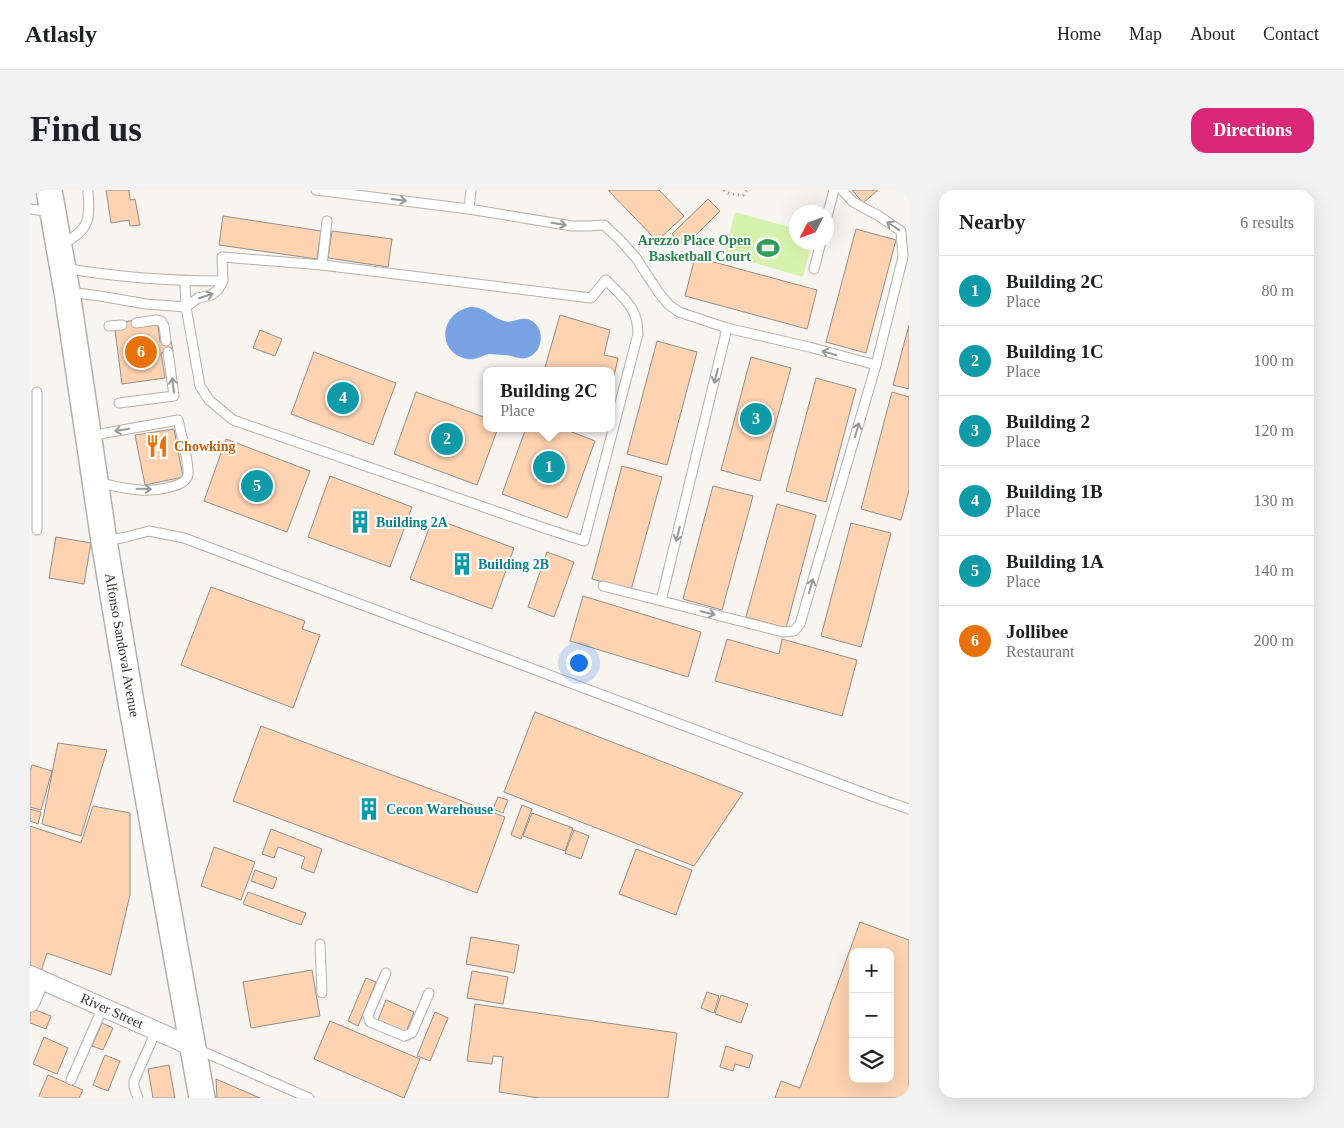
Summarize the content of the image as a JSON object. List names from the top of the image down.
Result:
{
  "streets": {
    "main road": ["Alfonso Sandoval Avenue"],
    "street": ["River Street"]
  },
  "crossings": [
    ["Alfonso Sandoval Avenue", "River Street"]
  ],
  "places": {
    "sports": ["Arezzo Place Open Basketball Court"],
    "restaurant": ["Chowking"],
    "building": ["Building 2A", "Building 2B", "Cecon Warehouse"]
  },
  "north": "bottom left",
  "page": {
    "header": "Atlasly",
    "nav": [
      "Home",
      "Map",
      "About",
      "Contact"
    ],
    "buttons": "Directions",
    "title": "Find us",
    "heading": ["Nearby", "6 results"],
    "list": [
      {
        "mark": "1",
        "name": "Building 2C",
        "note": "Place",
        "value": "80 m"
      },
      {
        "mark": "2",
        "name": "Building 1C",
        "note": "Place",
        "value": "100 m"
      },
      {
        "mark": "3",
        "name": "Building 2",
        "note": "Place",
        "value": "120 m"
      },
      {
        "mark": "4",
        "name": "Building 1B",
        "note": "Place",
        "value": "130 m"
      },
      {
        "mark": "5",
        "name": "Building 1A",
        "note": "Place",
        "value": "140 m"
      },
      {
        "mark": "6",
        "name": "Jollibee",
        "note": "Restaurant",
        "value": "200 m"
      }
    ],
    "pins": [
      "6",
      "4",
      "3",
      "2",
      "1",
      "5"
    ],
    "popup": ["Building 2C", "Place"],
    "map_buttons": ["+", "−"]
  }
}
